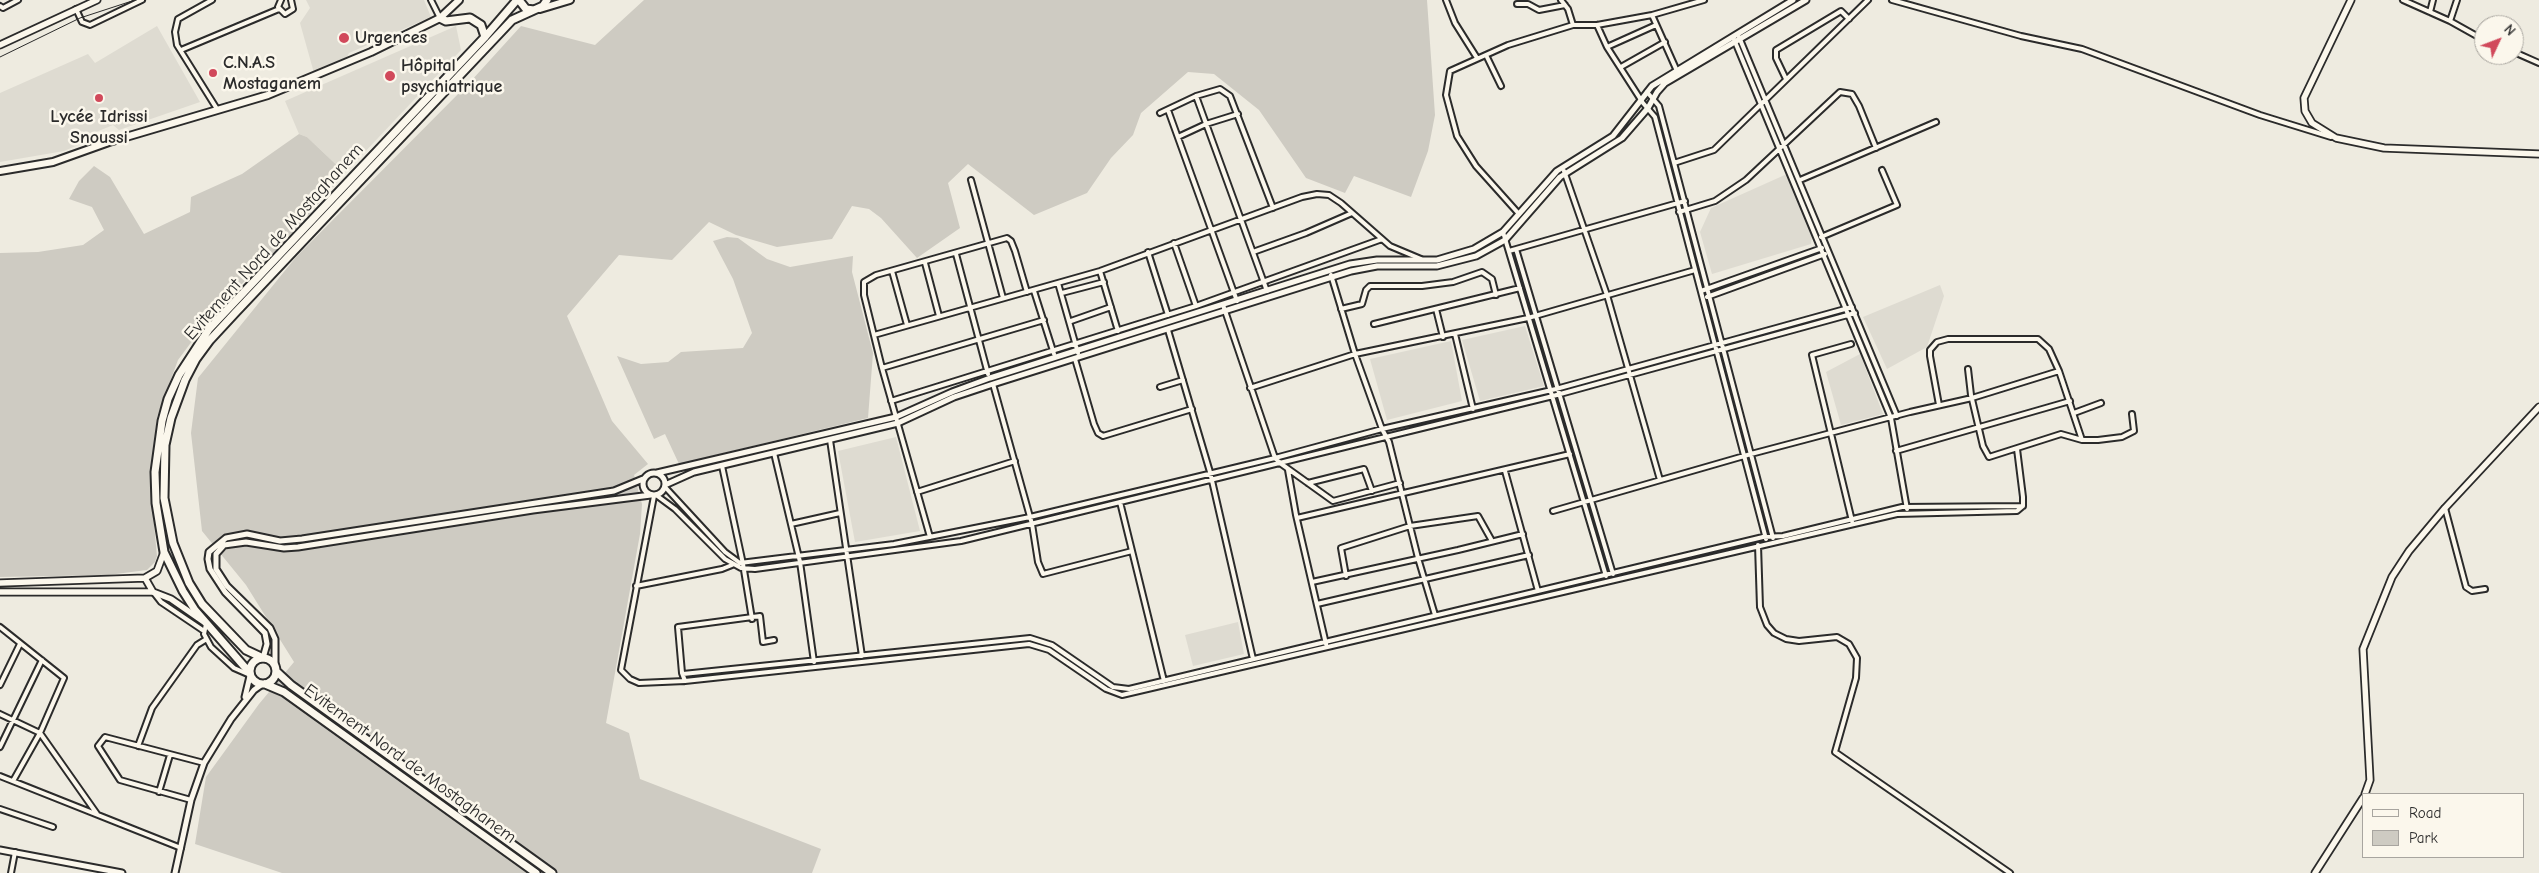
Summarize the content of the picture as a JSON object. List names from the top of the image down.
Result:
{
  "streets": {
    "highway": ["Evitement Nord de Mostaghanem"]
  },
  "places": [
    "Urgences",
    "C.N.A.S Mostaganem",
    "Hôpital psychiatrique",
    "Lycée Idrissi Snoussi"
  ],
  "legend": ["Road", "Park"],
  "north": "top right"
}
